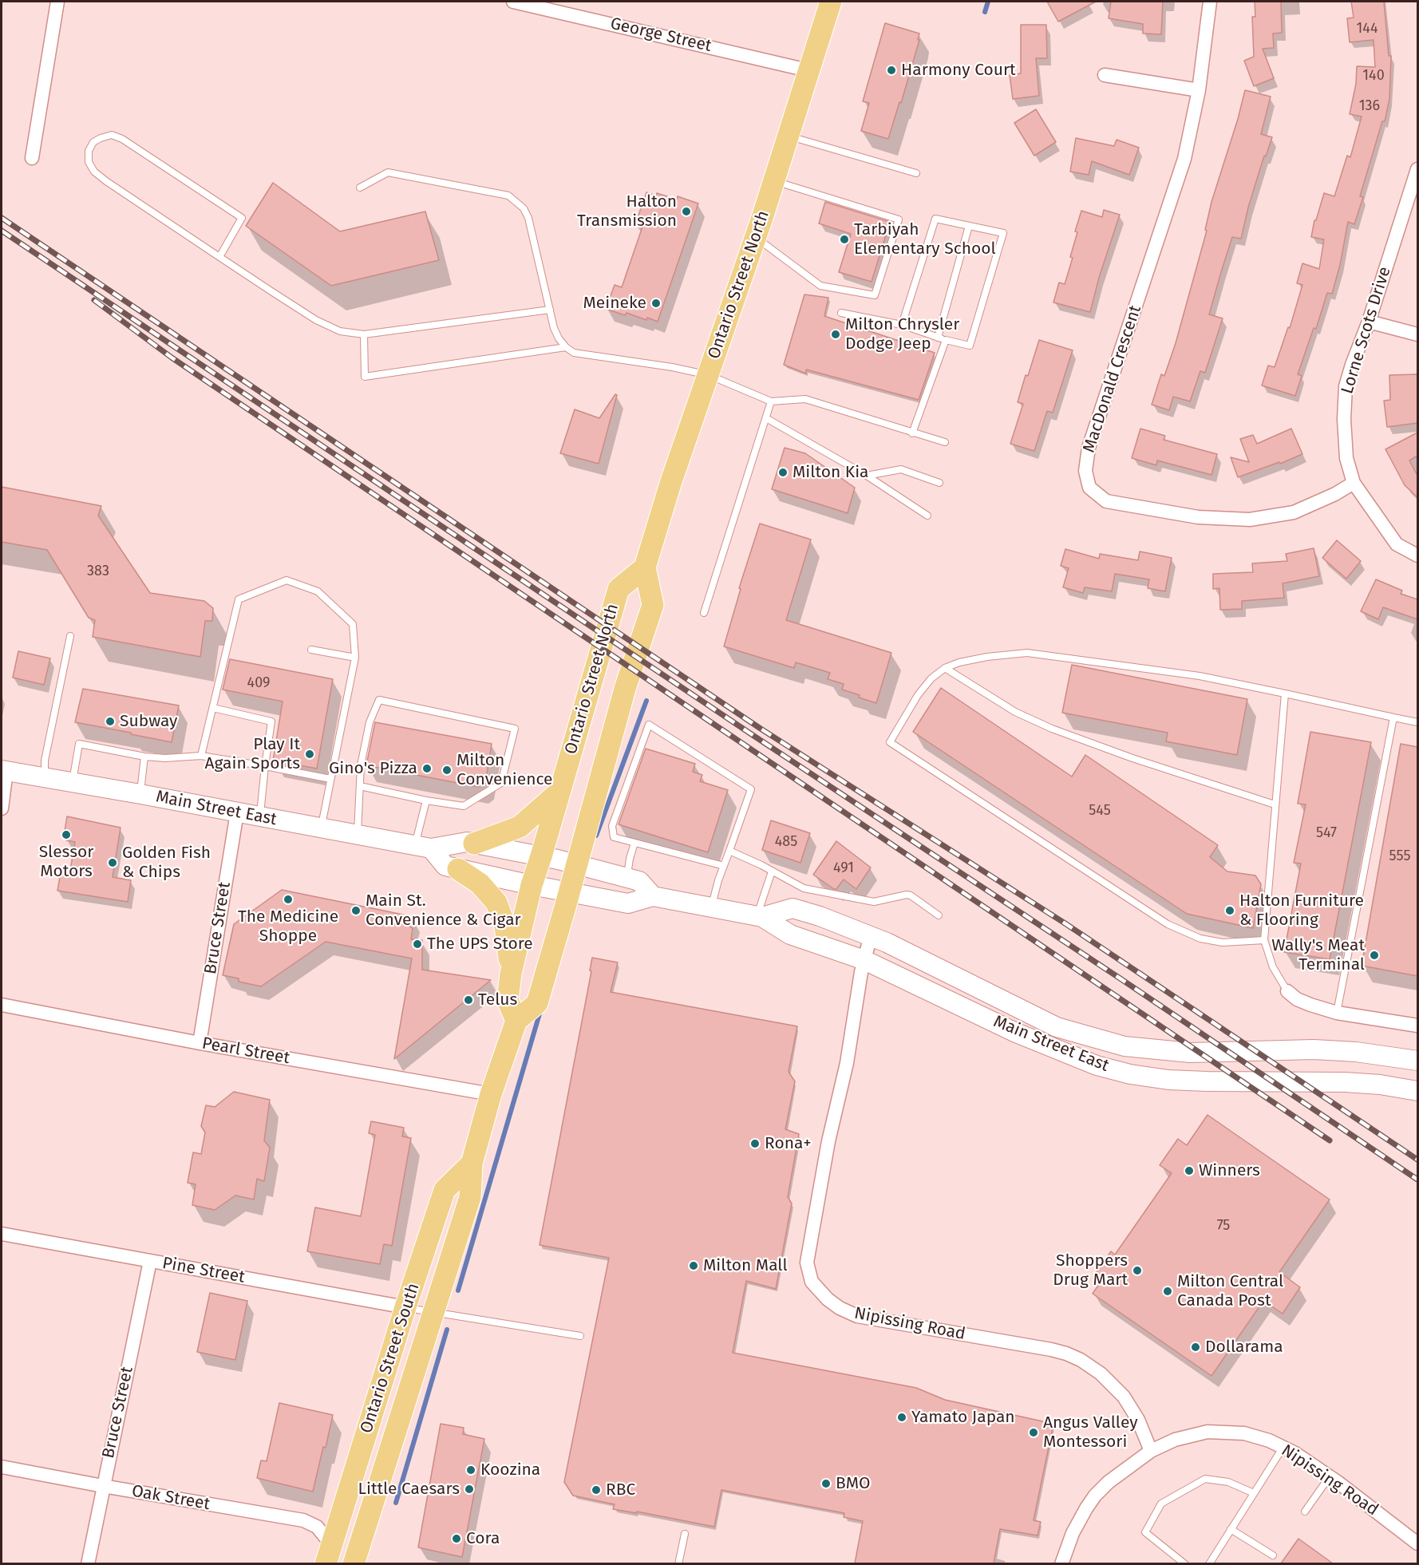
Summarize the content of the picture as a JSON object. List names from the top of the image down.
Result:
{
  "streets": {
    "main road": ["Ontario Street North", "Main Street East", "Ontario Street South"],
    "street": [
      "George Street",
      "Lorne Scots Drive",
      "MacDonald Crescent",
      "Bruce Street",
      "Pearl Street",
      "Pine Street",
      "Nipissing Road",
      "Oak Street"
    ]
  },
  "crossings": [
    ["George Street", "Ontario Street North"],
    ["Ontario Street North", "Main Street East"],
    ["Lorne Scots Drive", "MacDonald Crescent"],
    ["Main Street East", "Bruce Street"],
    ["Main Street East", "Nipissing Road"],
    ["Bruce Street", "Pearl Street"],
    ["Bruce Street", "Pine Street"],
    ["Bruce Street", "Oak Street"],
    ["Pearl Street", "Ontario Street South"],
    ["Pine Street", "Ontario Street South"],
    ["Ontario Street South", "Oak Street"]
  ],
  "places": [
    "Harmony Court",
    "Halton Transmission",
    "Tarbiyah Elementary School",
    "Meineke",
    "Milton Chrysler Dodge Jeep",
    "Milton Kia",
    "Subway",
    "Play It Again Sports",
    "Gino's Pizza",
    "Milton Convenience",
    "Slessor Motors",
    "Golden Fish & Chips",
    "The Medicine Shoppe",
    "Main St. Convenience & Cigar",
    "Halton Furniture & Flooring",
    "The UPS Store",
    "Wally's Meat Terminal",
    "Telus",
    "Rona+",
    "Winners",
    "Milton Mall",
    "Shoppers Drug Mart",
    "Milton Central Canada Post",
    "Dollarama",
    "Yamato Japan",
    "Angus Valley Montessori",
    "Koozina",
    "BMO",
    "Little Caesars",
    "RBC",
    "Cora"
  ],
  "house_numbers": [
    "144",
    "140",
    "136",
    "383",
    "409",
    "545",
    "547",
    "485",
    "555",
    "491",
    "75"
  ]
}
